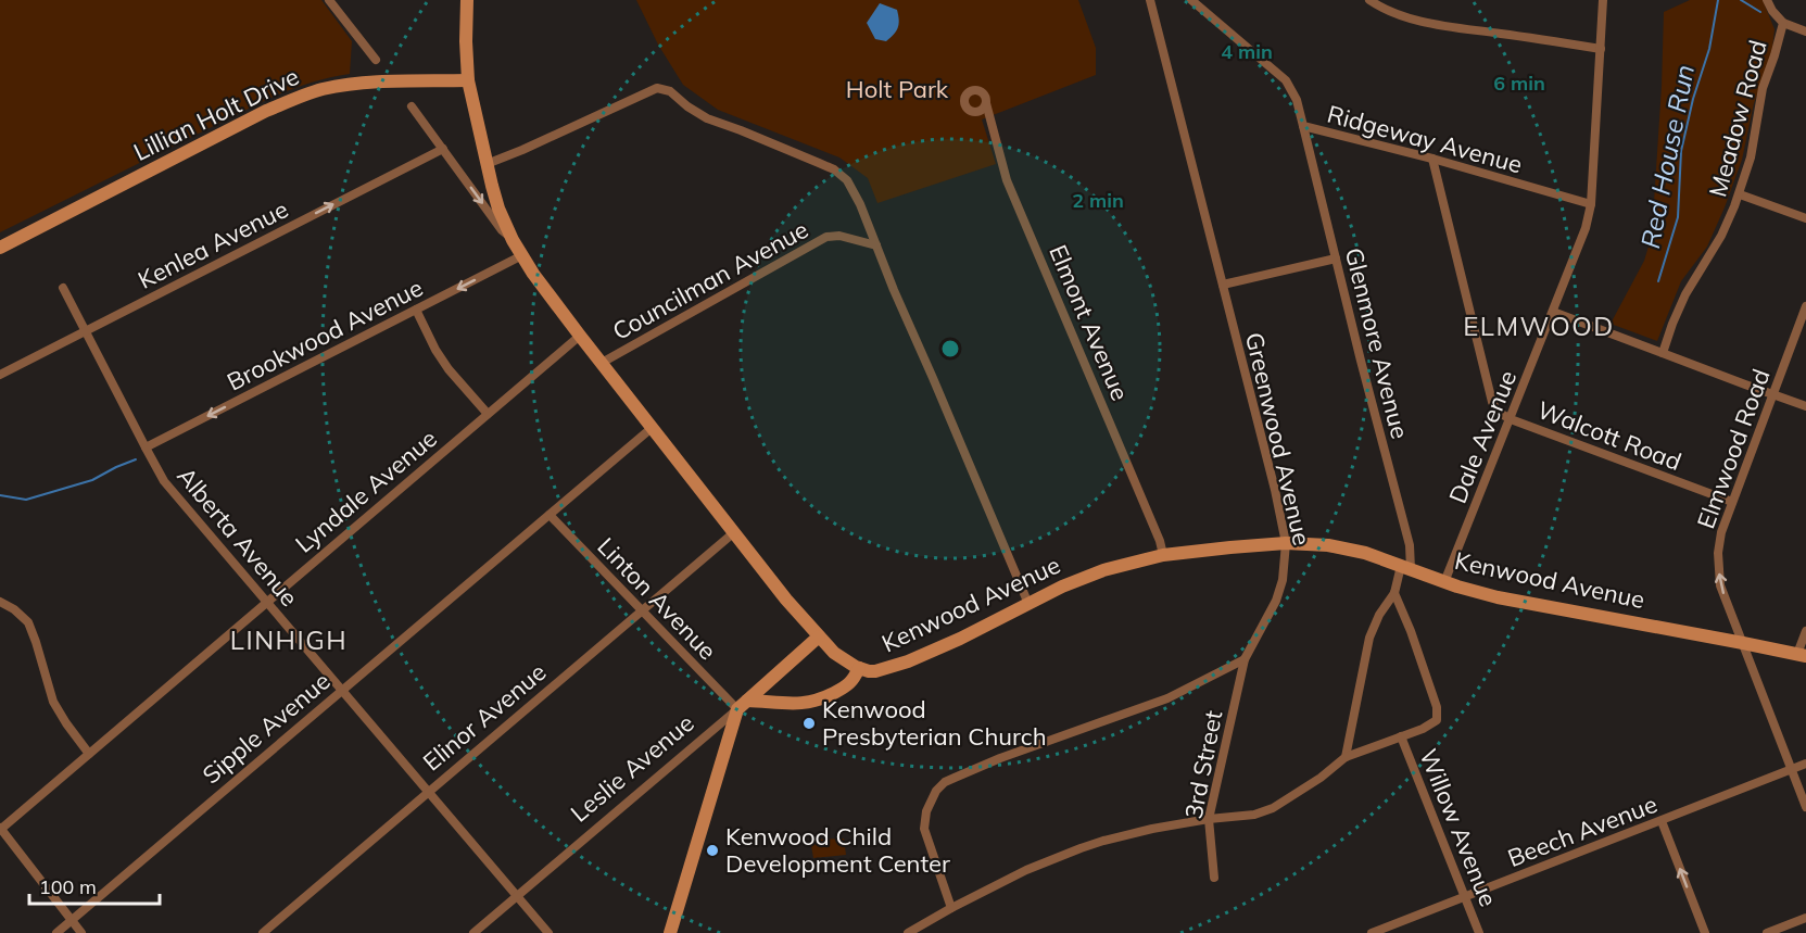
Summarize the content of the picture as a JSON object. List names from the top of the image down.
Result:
{
  "streets": {
    "main road": ["Lillian Holt Drive", "Kenwood Avenue", "Leslie Avenue"],
    "street": [
      "Meadow Road",
      "Ridgeway Avenue",
      "Kenlea Avenue",
      "Councilman Avenue",
      "Elmont Avenue",
      "Brookwood Avenue",
      "Glenmore Avenue",
      "Walcott Road",
      "Dale Avenue",
      "Greenwood Avenue",
      "Elmwood Road",
      "Lyndale Avenue",
      "Alberta Avenue",
      "Linton Avenue",
      "Elinor Avenue",
      "Sipple Avenue",
      "3rd Street",
      "Willow Avenue",
      "Beech Avenue"
    ]
  },
  "crossings": [
    ["Lillian Holt Drive", "Kenwood Avenue"],
    ["Ridgeway Avenue", "Glenmore Avenue"],
    ["Ridgeway Avenue", "Dale Avenue"],
    ["Kenlea Avenue", "Alberta Avenue"],
    ["Councilman Avenue", "Kenwood Avenue"],
    ["Elmont Avenue", "Kenwood Avenue"],
    ["Brookwood Avenue", "Alberta Avenue"],
    ["Brookwood Avenue", "Kenwood Avenue"],
    ["Glenmore Avenue", "Kenwood Avenue"],
    ["Walcott Road", "Dale Avenue"],
    ["Walcott Road", "Elmwood Road"],
    ["Dale Avenue", "Kenwood Avenue"],
    ["Greenwood Avenue", "Kenwood Avenue"],
    ["Greenwood Avenue", "3rd Street"],
    ["Elmwood Road", "Kenwood Avenue"],
    ["Elmwood Road", "Beech Avenue"],
    ["Lyndale Avenue", "Alberta Avenue"],
    ["Lyndale Avenue", "Kenwood Avenue"],
    ["Alberta Avenue", "Elinor Avenue"],
    ["Alberta Avenue", "Sipple Avenue"],
    ["Alberta Avenue", "Leslie Avenue"],
    ["Kenwood Avenue", "Elinor Avenue"],
    ["Kenwood Avenue", "Sipple Avenue"],
    ["Kenwood Avenue", "Leslie Avenue"],
    ["Linton Avenue", "Elinor Avenue"],
    ["Linton Avenue", "Sipple Avenue"],
    ["Linton Avenue", "Leslie Avenue"],
    ["Willow Avenue", "Beech Avenue"]
  ],
  "one_way": ["Kenlea Avenue", "Brookwood Avenue"],
  "districts": ["ELMWOOD", "LINHIGH"],
  "water": ["Red House Run"],
  "parks": ["Holt Park"],
  "places": ["Kenwood Presbyterian Church", "Kenwood Child Development Center"],
  "scale_bar": "100 m",
  "rings": ["4 min", "6 min", "2 min"]
}
